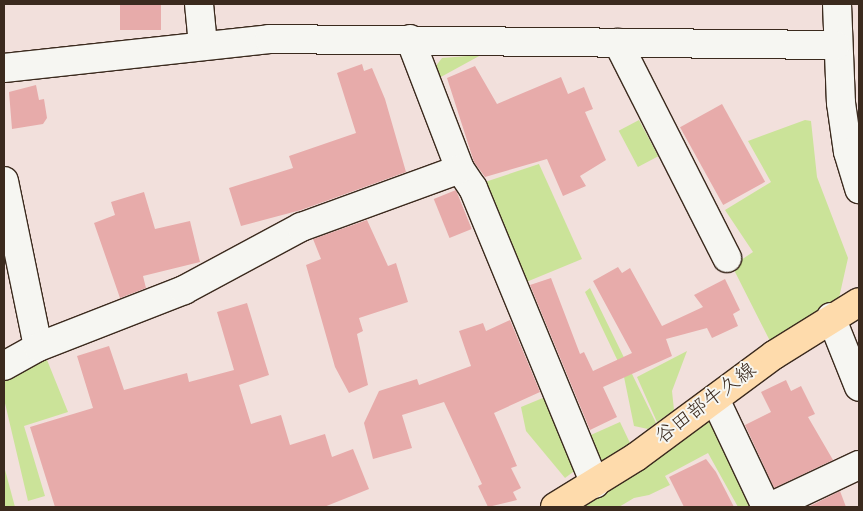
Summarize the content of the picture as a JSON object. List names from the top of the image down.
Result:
{
  "streets": {
    "main road": ["谷田部牛久線"]
  }
}
